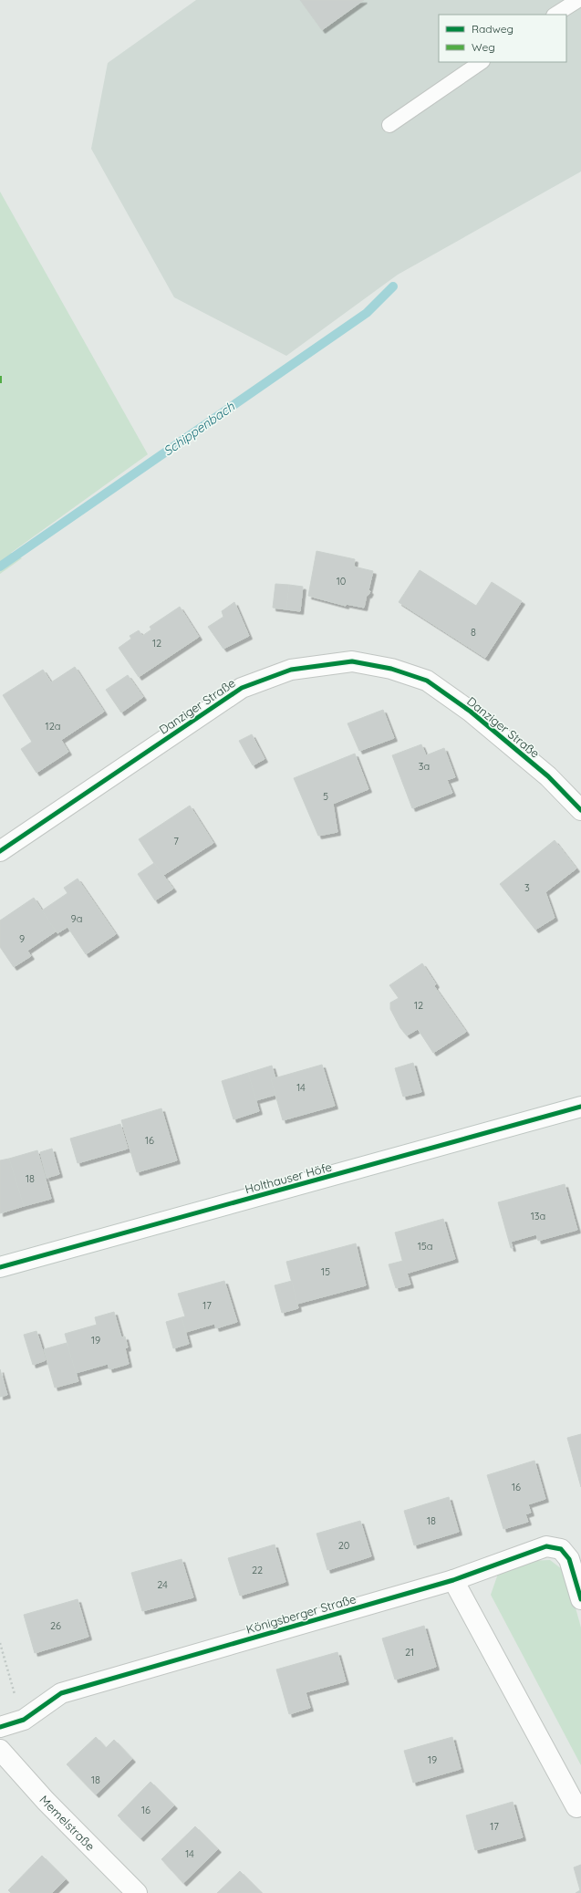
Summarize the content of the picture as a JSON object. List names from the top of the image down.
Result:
{
  "streets": {
    "street": [
      "Danziger Straße",
      "Holthauser Höfe",
      "Königsberger Straße",
      "Memelstraße"
    ]
  },
  "water": ["Schippenbach"],
  "house_numbers": [
    "10",
    "8",
    "12",
    "12a",
    "3a",
    "5",
    "7",
    "3",
    "9a",
    "9",
    "12",
    "14",
    "16",
    "18",
    "13a",
    "15a",
    "15",
    "17",
    "19",
    "16",
    "18",
    "20",
    "22",
    "24",
    "26",
    "21",
    "19",
    "18",
    "16",
    "17",
    "14"
  ],
  "legend": ["Radweg", "Weg"]
}
